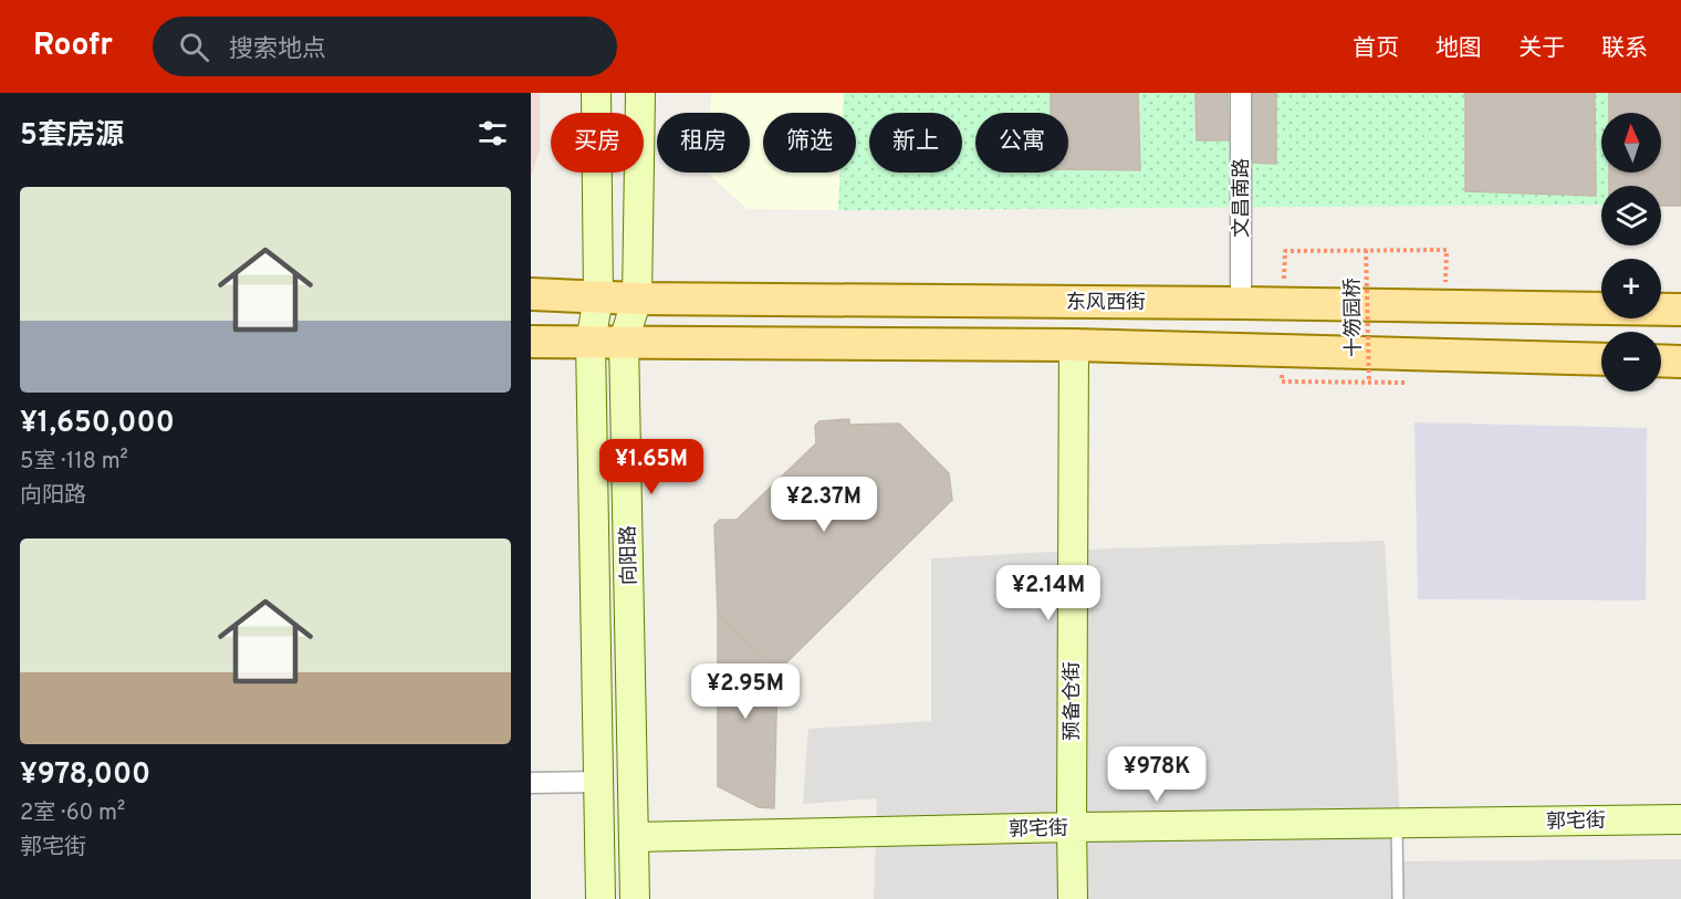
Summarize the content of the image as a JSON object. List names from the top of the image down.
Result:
{
  "streets": {
    "main road": [
      "东风西街",
      "向阳路",
      "预备仓街",
      "郭宅街"
    ],
    "street": ["文昌南路"],
    "path": ["十笏园桥"]
  },
  "crossings": [
    ["文昌南路", "东风西街"],
    ["东风西街", "向阳路"],
    ["向阳路", "郭宅街"],
    ["预备仓街", "郭宅街"]
  ],
  "north": "top",
  "page": {
    "header": "Roofr",
    "search": "搜索地点",
    "nav": [
      "首页",
      "地图",
      "关于",
      "联系"
    ],
    "heading": "5套房源",
    "map_buttons": ["+", "−"],
    "chip": [
      "买房",
      "租房",
      "筛选",
      "新上",
      "公寓"
    ],
    "list": [
      {
        "name": "¥1,650,000",
        "note": "5室 · 118 m² · 向阳路"
      },
      {
        "name": "¥978,000",
        "note": "2室 · 60 m² · 郭宅街"
      }
    ],
    "price": [
      "¥1.65M",
      "¥2.37M",
      "¥2.14M",
      "¥2.95M",
      "¥978K"
    ]
  }
}
